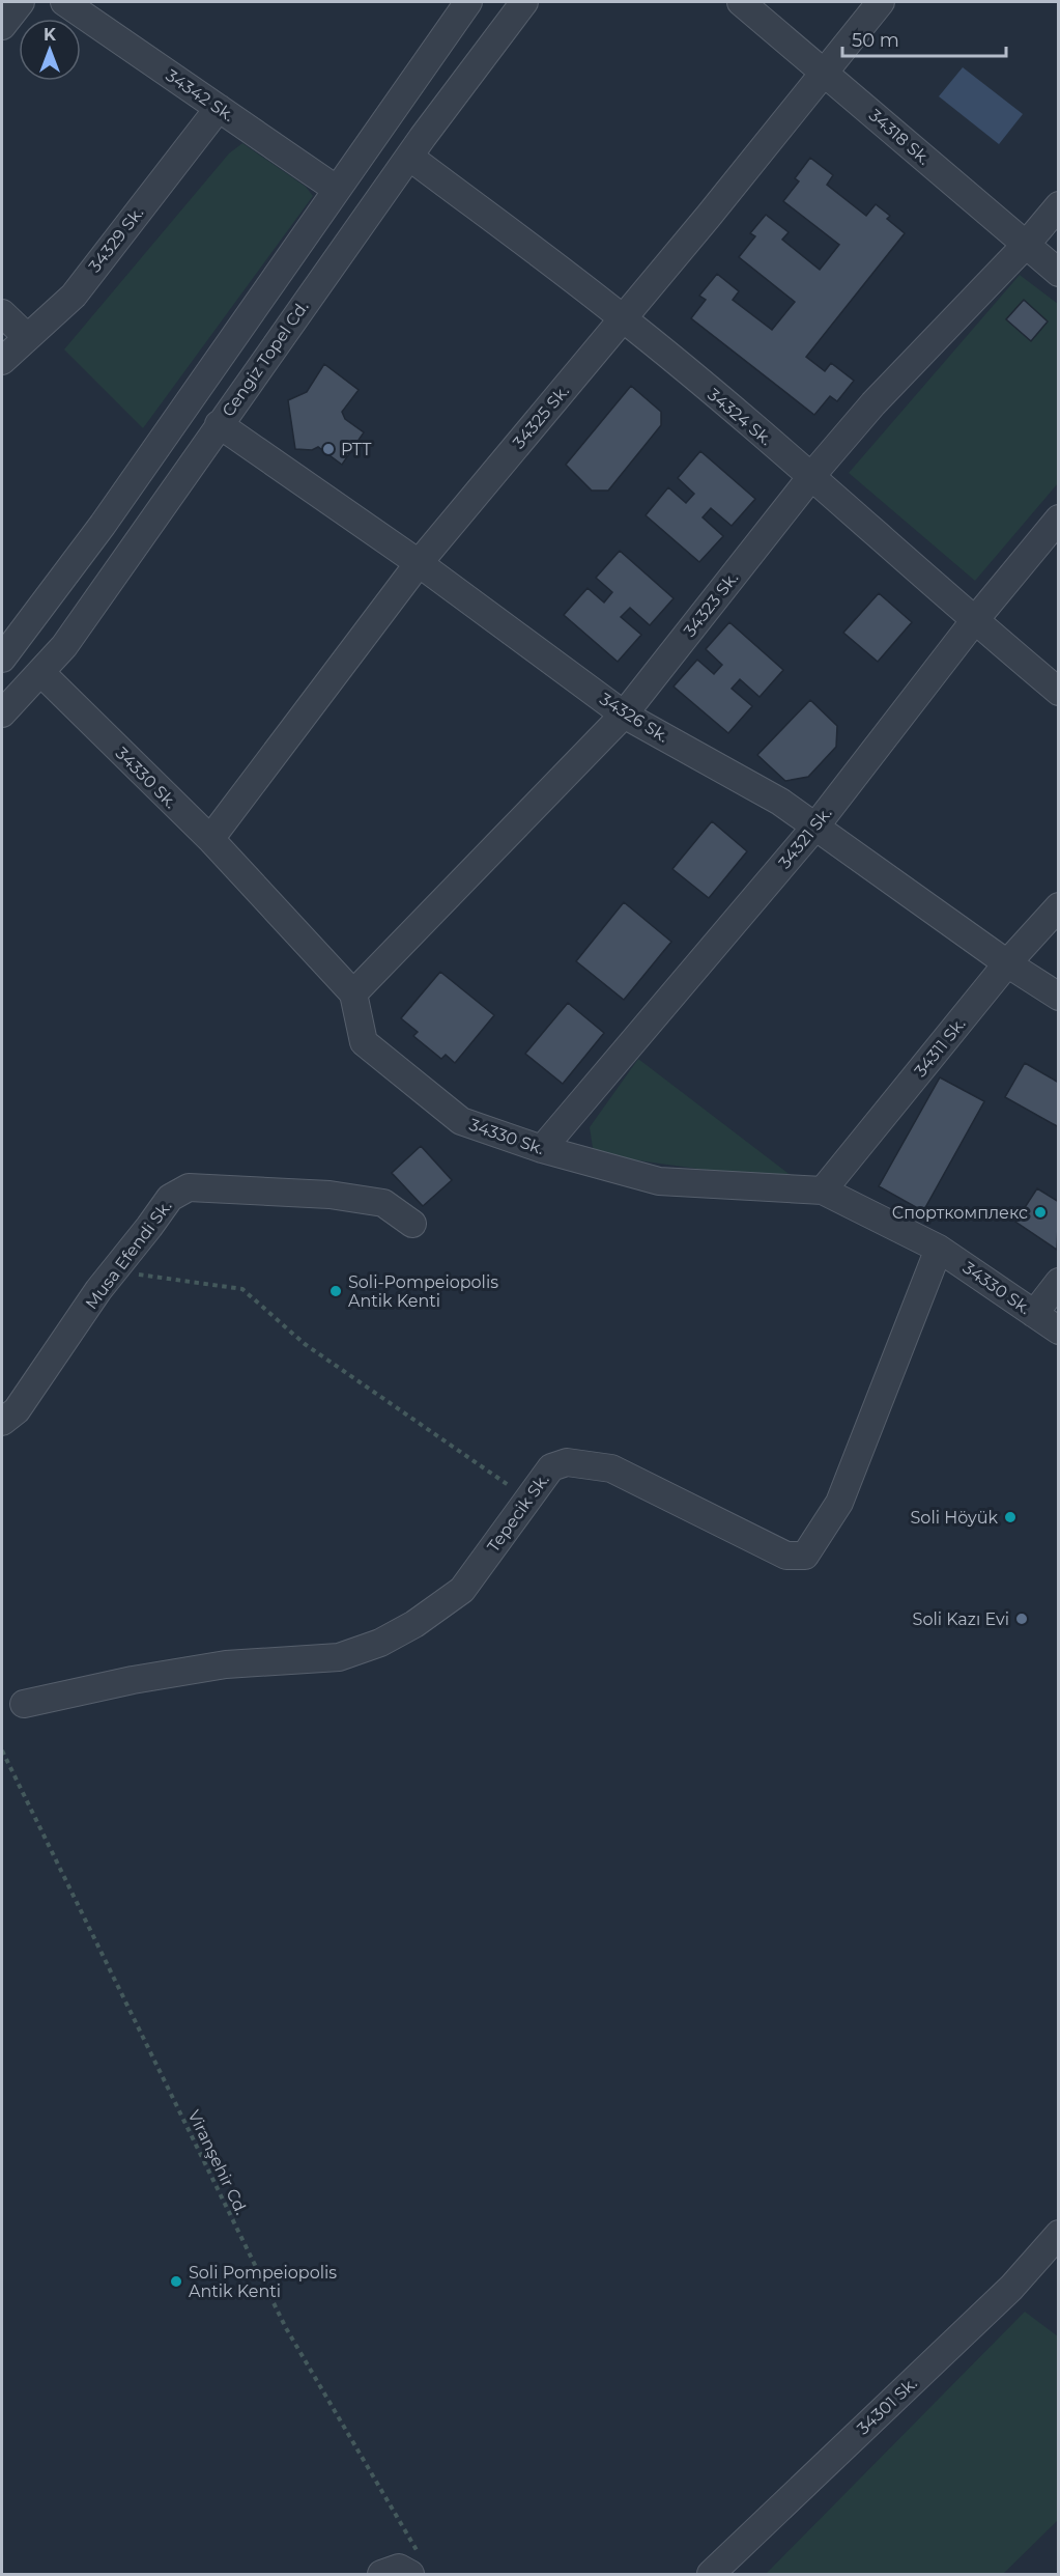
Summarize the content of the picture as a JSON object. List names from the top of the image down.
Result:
{
  "streets": {
    "street": [
      "34342 Sk.",
      "34318 Sk.",
      "34329 Sk.",
      "Cengiz Topel Cd.",
      "34325 Sk.",
      "34324 Sk.",
      "34323 Sk.",
      "34326 Sk.",
      "34330 Sk.",
      "34321 Sk.",
      "34311 Sk.",
      "Musa Efendi Sk.",
      "Tepecik Sk.",
      "34301 Sk."
    ],
    "path": ["Viranşehir Cd."]
  },
  "crossings": [
    ["34342 Sk.", "34329 Sk."],
    ["34318 Sk.", "34325 Sk."],
    ["34318 Sk.", "34323 Sk."],
    ["Cengiz Topel Cd.", "34324 Sk."],
    ["Cengiz Topel Cd.", "34326 Sk."],
    ["Cengiz Topel Cd.", "34330 Sk."],
    ["34325 Sk.", "34324 Sk."],
    ["34325 Sk.", "34326 Sk."],
    ["34325 Sk.", "34330 Sk."],
    ["34324 Sk.", "34323 Sk."],
    ["34324 Sk.", "34321 Sk."],
    ["34323 Sk.", "34326 Sk."],
    ["34323 Sk.", "34330 Sk."],
    ["34326 Sk.", "34321 Sk."],
    ["34326 Sk.", "34311 Sk."],
    ["34330 Sk.", "34321 Sk."],
    ["34330 Sk.", "34311 Sk."],
    ["34330 Sk.", "Tepecik Sk."]
  ],
  "places": [
    "PTT",
    "Спорткомплекс",
    "Soli-Pompeiopolis Antik Kenti",
    "Soli Höyük",
    "Soli Kazı Evi",
    "Soli Pompeiopolis Antik Kenti"
  ],
  "scale_bar": "50 m",
  "north": "top"
}
